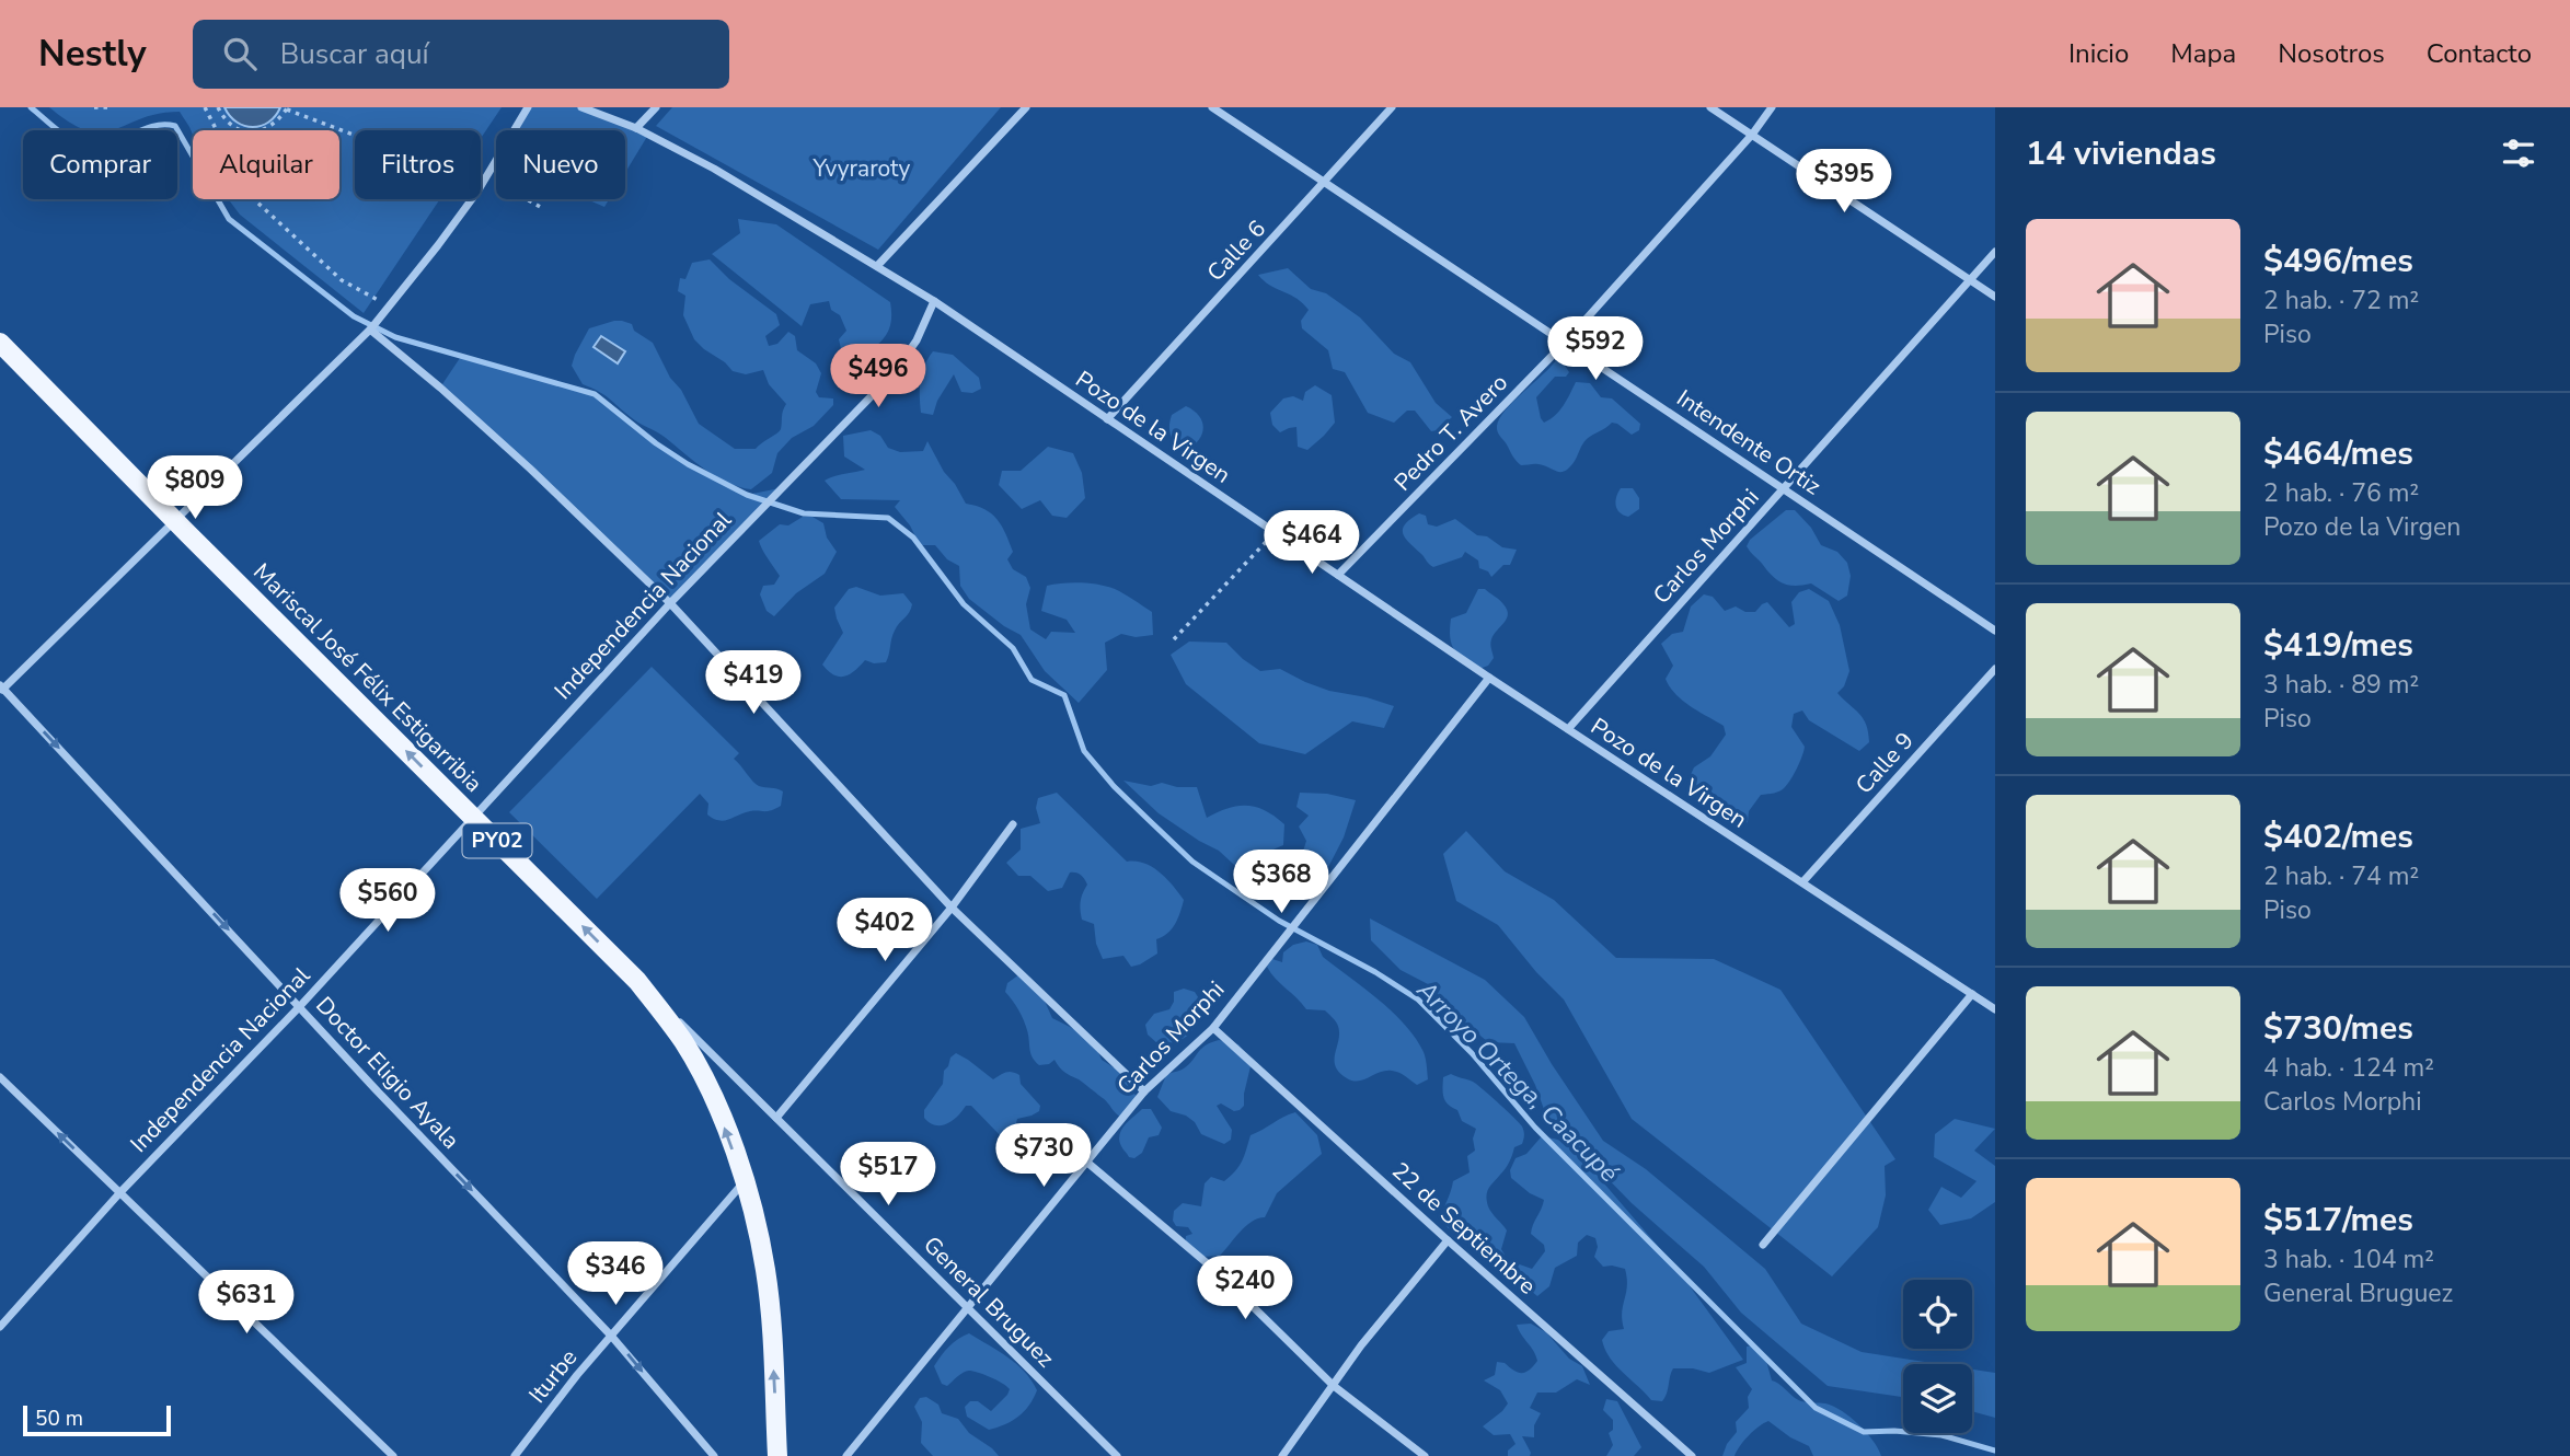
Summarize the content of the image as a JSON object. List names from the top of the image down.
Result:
{
  "streets": {
    "main road": ["Mariscal José Félix Estigarribia", "PY02"],
    "street": [
      "Calle 6",
      "Pozo de la Virgen",
      "Pedro T. Avero",
      "Intendente Ortiz",
      "Carlos Morphi",
      "Independencia Nacional",
      "Calle 9",
      "Doctor Eligio Ayala",
      "22 de Septiembre",
      "General Bruguez",
      "Iturbe"
    ]
  },
  "crossings": [
    ["Calle 6", "Pozo de la Virgen"],
    ["Calle 6", "Intendente Ortiz"],
    ["Pozo de la Virgen", "Pedro T. Avero"],
    ["Pozo de la Virgen", "Carlos Morphi"],
    ["Pozo de la Virgen", "Independencia Nacional"],
    ["Pozo de la Virgen", "Calle 9"],
    ["Pedro T. Avero", "Intendente Ortiz"],
    ["Intendente Ortiz", "Carlos Morphi"],
    ["Carlos Morphi", "22 de Septiembre"],
    ["Carlos Morphi", "General Bruguez"],
    ["Independencia Nacional", "Mariscal José Félix Estigarribia"],
    ["Independencia Nacional", "Doctor Eligio Ayala"],
    ["Mariscal José Félix Estigarribia", "General Bruguez"],
    ["Mariscal José Félix Estigarribia", "Iturbe"],
    ["Doctor Eligio Ayala", "Iturbe"]
  ],
  "one_way": ["Mariscal José Félix Estigarribia", "Doctor Eligio Ayala"],
  "water": ["Arroyo Ortega, Caacupé"],
  "parks": ["Yvyraroty"],
  "scale_bar": "50 m",
  "page": {
    "header": "Nestly",
    "search": "Buscar aquí",
    "nav": [
      "Inicio",
      "Mapa",
      "Nosotros",
      "Contacto"
    ],
    "heading": "14 viviendas",
    "chip": [
      "Comprar",
      "Alquilar",
      "Filtros",
      "Nuevo"
    ],
    "price": [
      "$395",
      "$592",
      "$496",
      "$809",
      "$464",
      "$419",
      "$368",
      "$560",
      "$402",
      "$730",
      "$517",
      "$346",
      "$240",
      "$631"
    ],
    "list": [
      {
        "name": "$496/mes",
        "note": "2 hab. · 72 m² · Piso"
      },
      {
        "name": "$464/mes",
        "note": "2 hab. · 76 m² · Pozo de la Virgen"
      },
      {
        "name": "$419/mes",
        "note": "3 hab. · 89 m² · Piso"
      },
      {
        "name": "$402/mes",
        "note": "2 hab. · 74 m² · Piso"
      },
      {
        "name": "$730/mes",
        "note": "4 hab. · 124 m² · Carlos Morphi"
      },
      {
        "name": "$517/mes",
        "note": "3 hab. · 104 m² · General Bruguez"
      }
    ],
    "scale": "50 m"
  }
}
